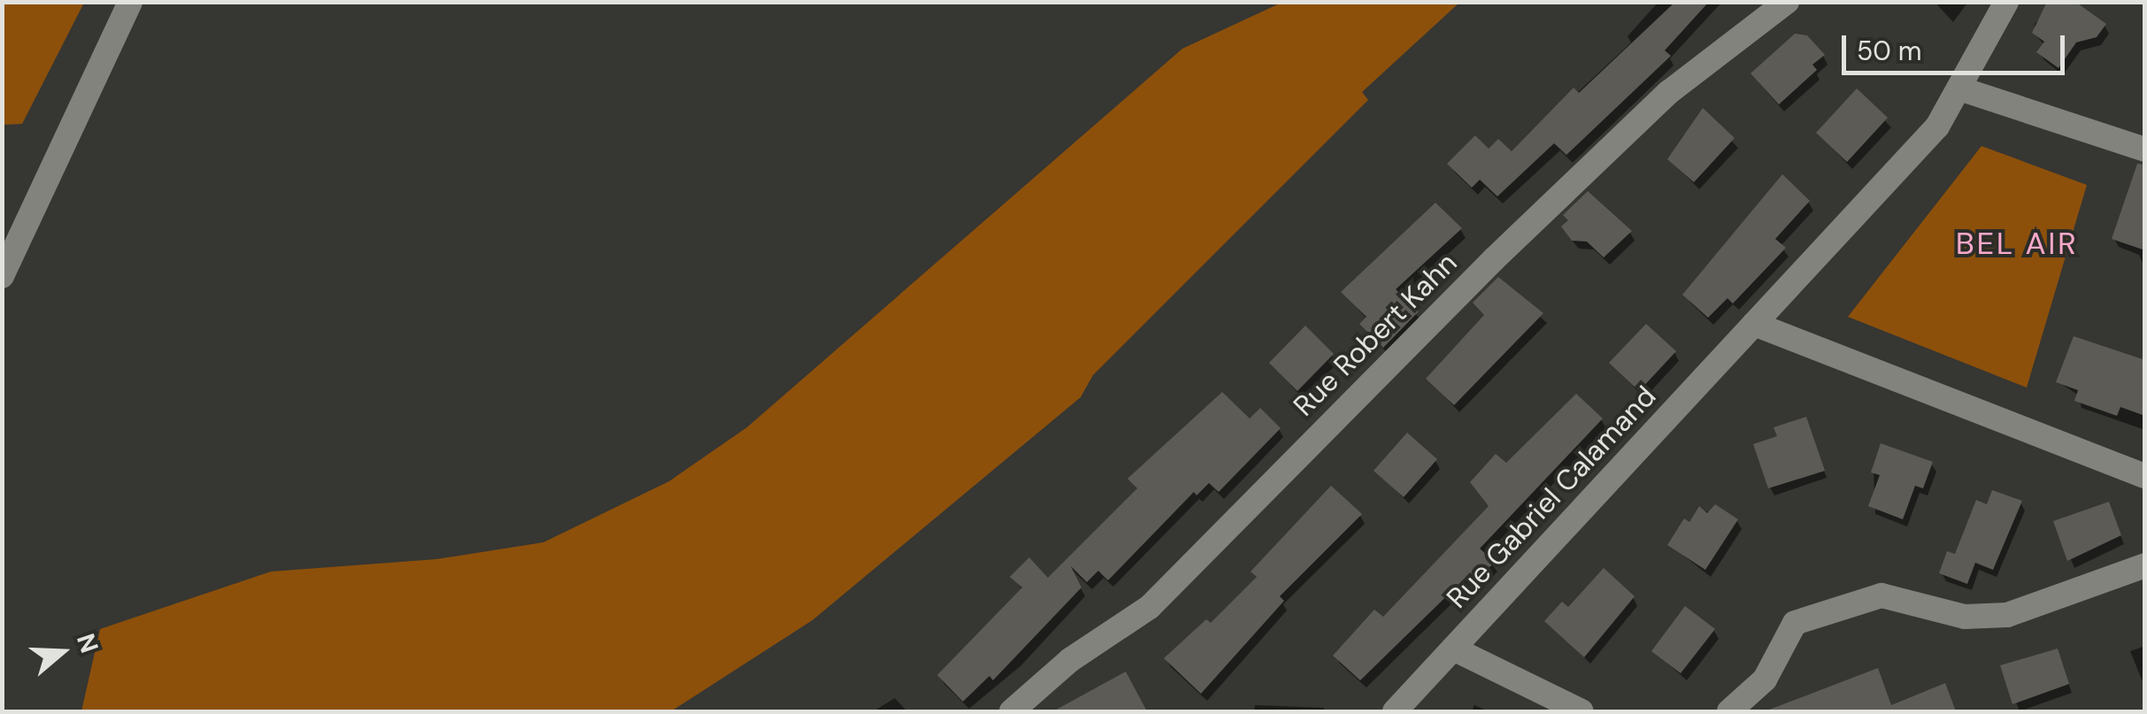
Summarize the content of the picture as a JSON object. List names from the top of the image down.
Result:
{
  "streets": {
    "street": ["Rue Robert Kahn", "Rue Gabriel Calamand"]
  },
  "districts": ["BEL AIR"],
  "scale_bar": "50 m",
  "north": "right"
}
